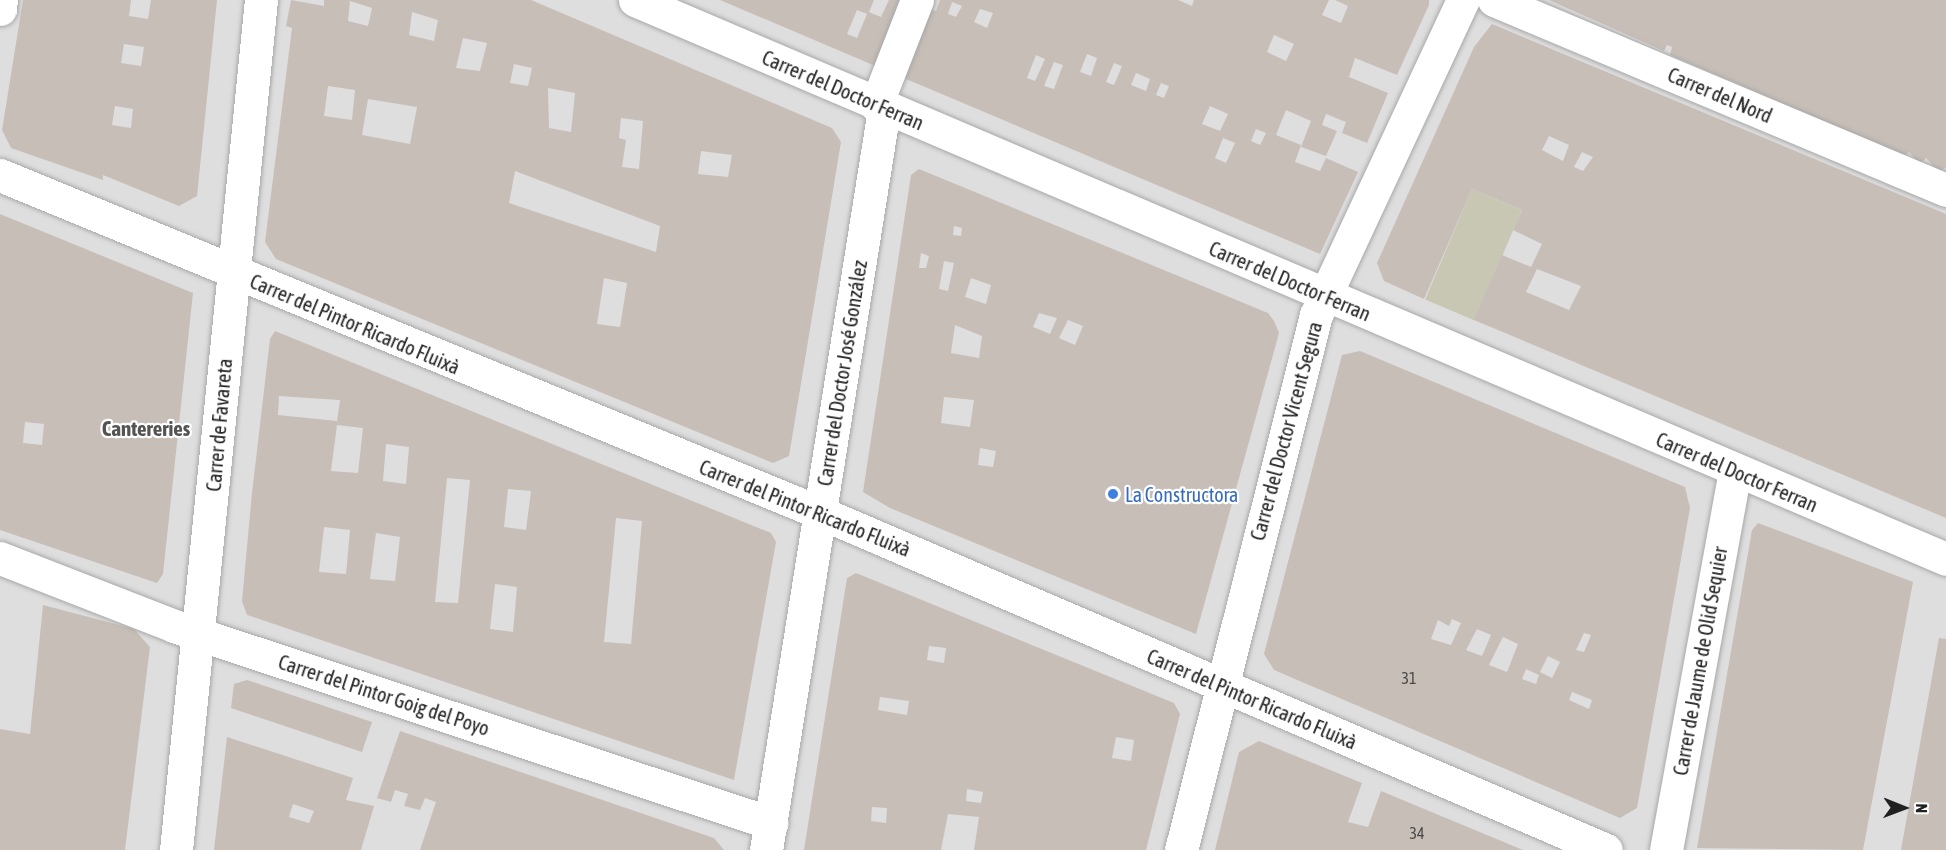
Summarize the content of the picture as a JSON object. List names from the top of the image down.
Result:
{
  "streets": {
    "street": [
      "Carrer del Doctor Ferran",
      "Carrer del Nord",
      "Carrer del Pintor Ricardo Fluixà",
      "Carrer del Doctor José González",
      "Carrer de Favareta",
      "Carrer del Doctor Vicent Segura",
      "Carrer de Jaume de Olid Sequier",
      "Carrer del Pintor Goig del Poyo"
    ]
  },
  "crossings": [
    ["Carrer del Doctor Ferran", "Carrer del Doctor José González"],
    ["Carrer del Doctor Ferran", "Carrer del Doctor Vicent Segura"],
    ["Carrer del Doctor Ferran", "Carrer de Jaume de Olid Sequier"],
    ["Carrer del Pintor Ricardo Fluixà", "Carrer del Doctor José González"],
    ["Carrer del Pintor Ricardo Fluixà", "Carrer de Favareta"],
    ["Carrer del Pintor Ricardo Fluixà", "Carrer del Doctor Vicent Segura"],
    ["Carrer del Doctor José González", "Carrer del Pintor Goig del Poyo"],
    ["Carrer de Favareta", "Carrer del Pintor Goig del Poyo"]
  ],
  "districts": ["Cantereries"],
  "places": ["La Constructora"],
  "house_numbers": ["31", "34"],
  "north": "right"
}
